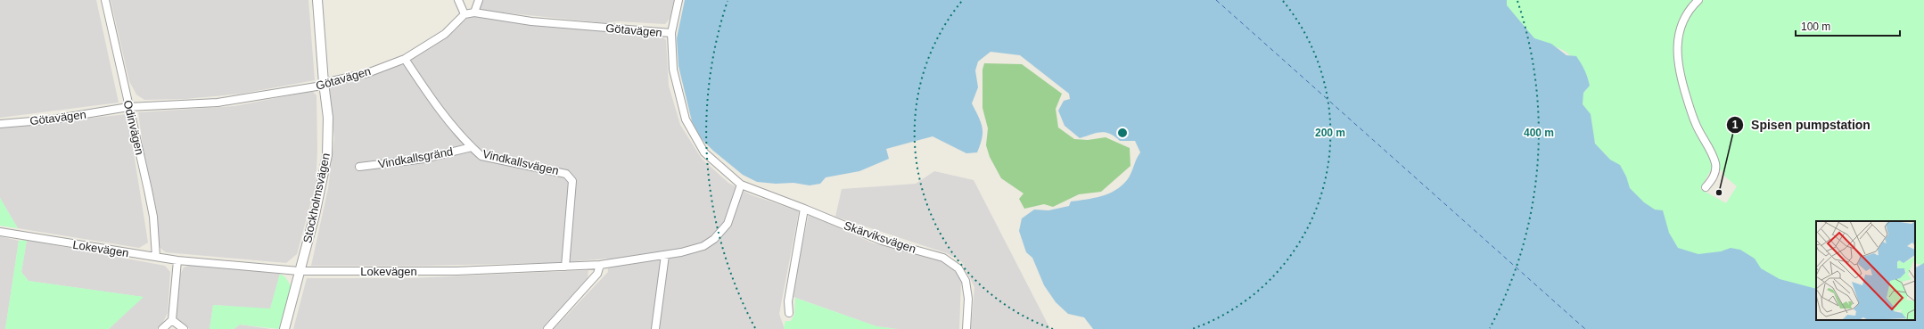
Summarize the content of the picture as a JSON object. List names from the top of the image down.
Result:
{
  "streets": {
    "street": [
      "Götavägen",
      "Odinvägen",
      "Vindkallsgränd",
      "Vindkallsvägen",
      "Stockholmsvägen",
      "Skärviksvägen",
      "Lokevägen"
    ]
  },
  "crossings": [
    ["Götavägen", "Odinvägen"],
    ["Götavägen", "Vindkallsvägen"],
    ["Götavägen", "Stockholmsvägen"],
    ["Odinvägen", "Lokevägen"],
    ["Vindkallsgränd", "Vindkallsvägen"],
    ["Vindkallsvägen", "Lokevägen"],
    ["Stockholmsvägen", "Lokevägen"],
    ["Skärviksvägen", "Lokevägen"]
  ],
  "places": ["Spisen pumpstation"],
  "scale_bar": "100 m",
  "rings": ["200 m", "400 m"]
}
